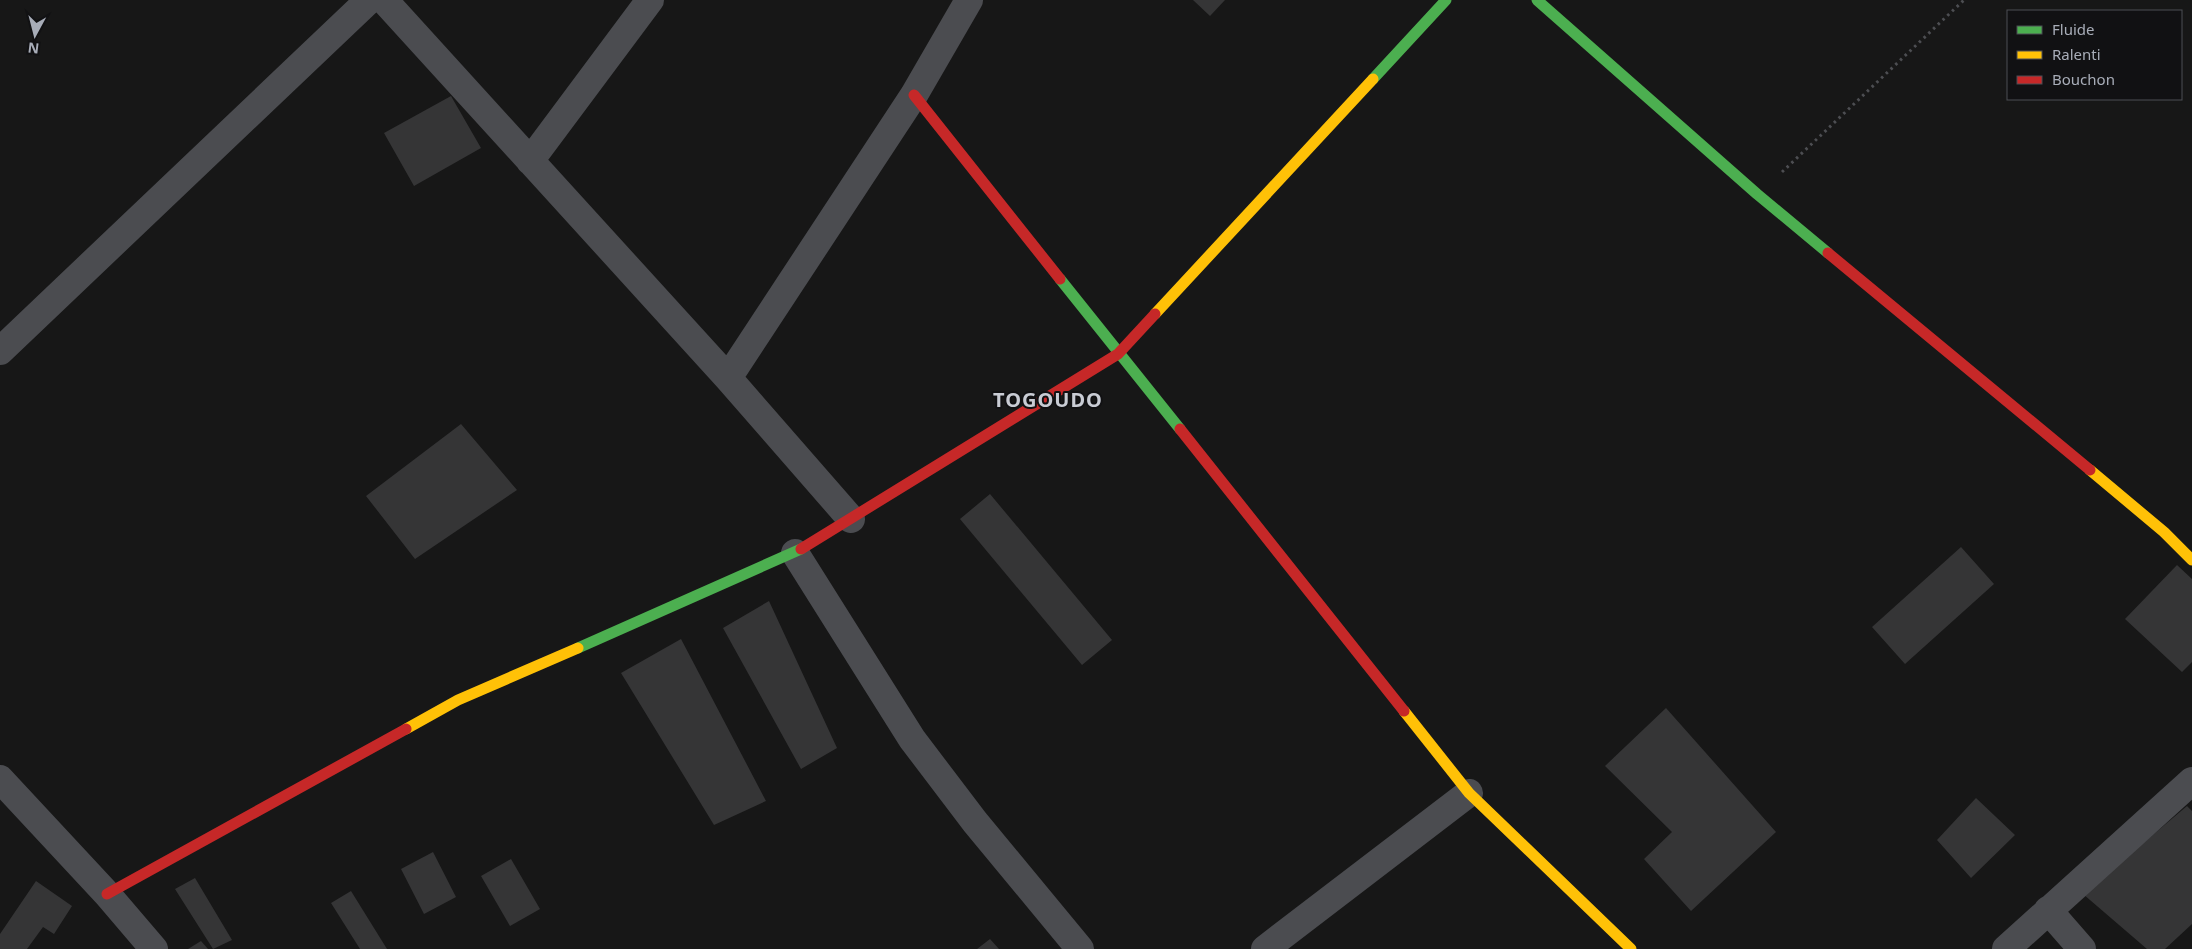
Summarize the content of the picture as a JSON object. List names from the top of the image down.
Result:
{
  "districts": ["TOGOUDO"],
  "legend": ["Fluide", "Ralenti", "Bouchon"],
  "north": "bottom"
}
